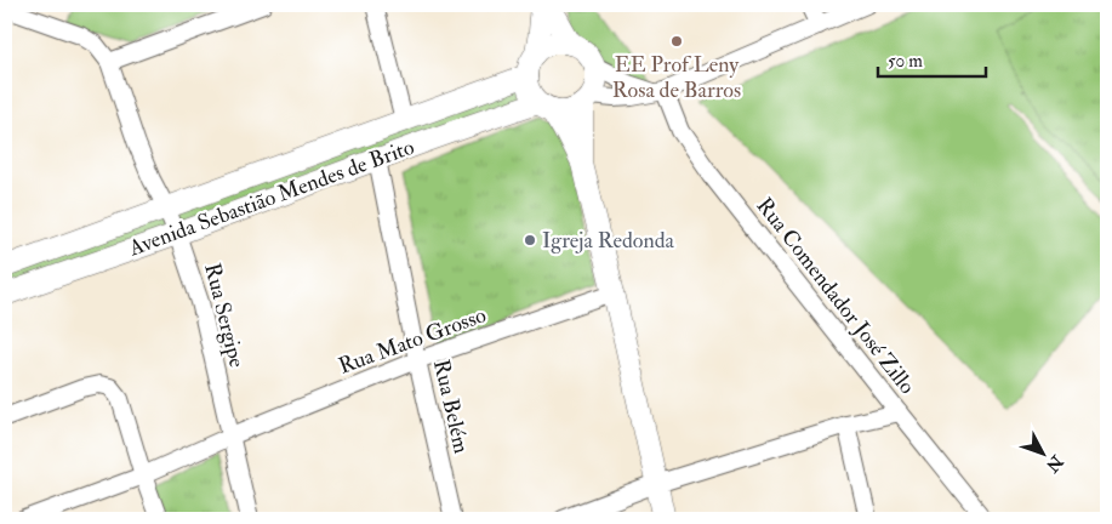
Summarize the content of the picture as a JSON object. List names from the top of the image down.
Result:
{
  "streets": {
    "main road": ["Avenida Sebastião Mendes de Brito"],
    "street": [
      "Rua Comendador José Zillo",
      "Rua Sergipe",
      "Rua Mato Grosso",
      "Rua Belém"
    ]
  },
  "crossings": [
    ["Avenida Sebastião Mendes de Brito", "Rua Sergipe"],
    ["Avenida Sebastião Mendes de Brito", "Rua Belém"],
    ["Rua Sergipe", "Rua Mato Grosso"],
    ["Rua Mato Grosso", "Rua Belém"]
  ],
  "places": ["EE Prof Leny Rosa de Barros", "Igreja Redonda"],
  "scale_bar": "50 m",
  "north": "bottom right"
}
